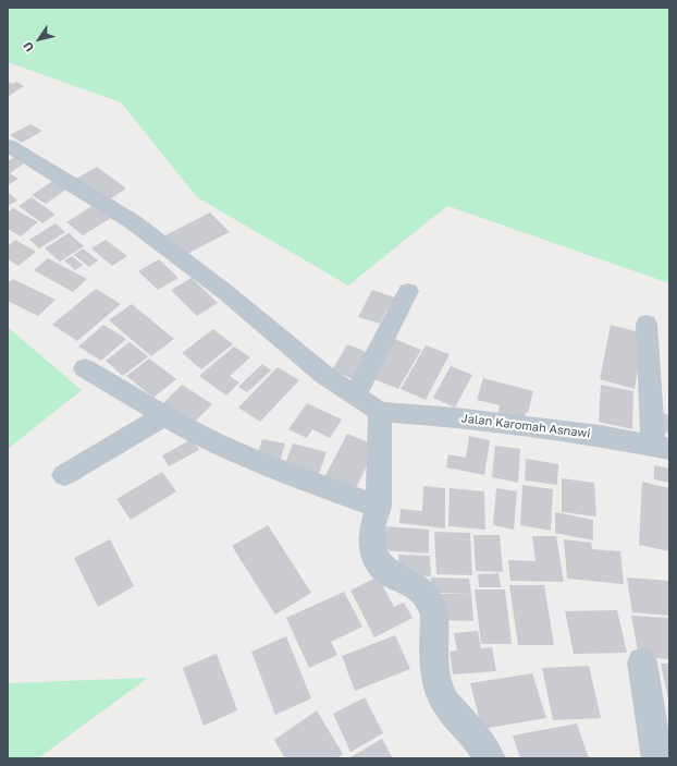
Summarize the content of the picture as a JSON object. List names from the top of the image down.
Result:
{
  "streets": {
    "street": ["Jalan Karomah Asnawi"]
  },
  "north": "bottom left"
}
